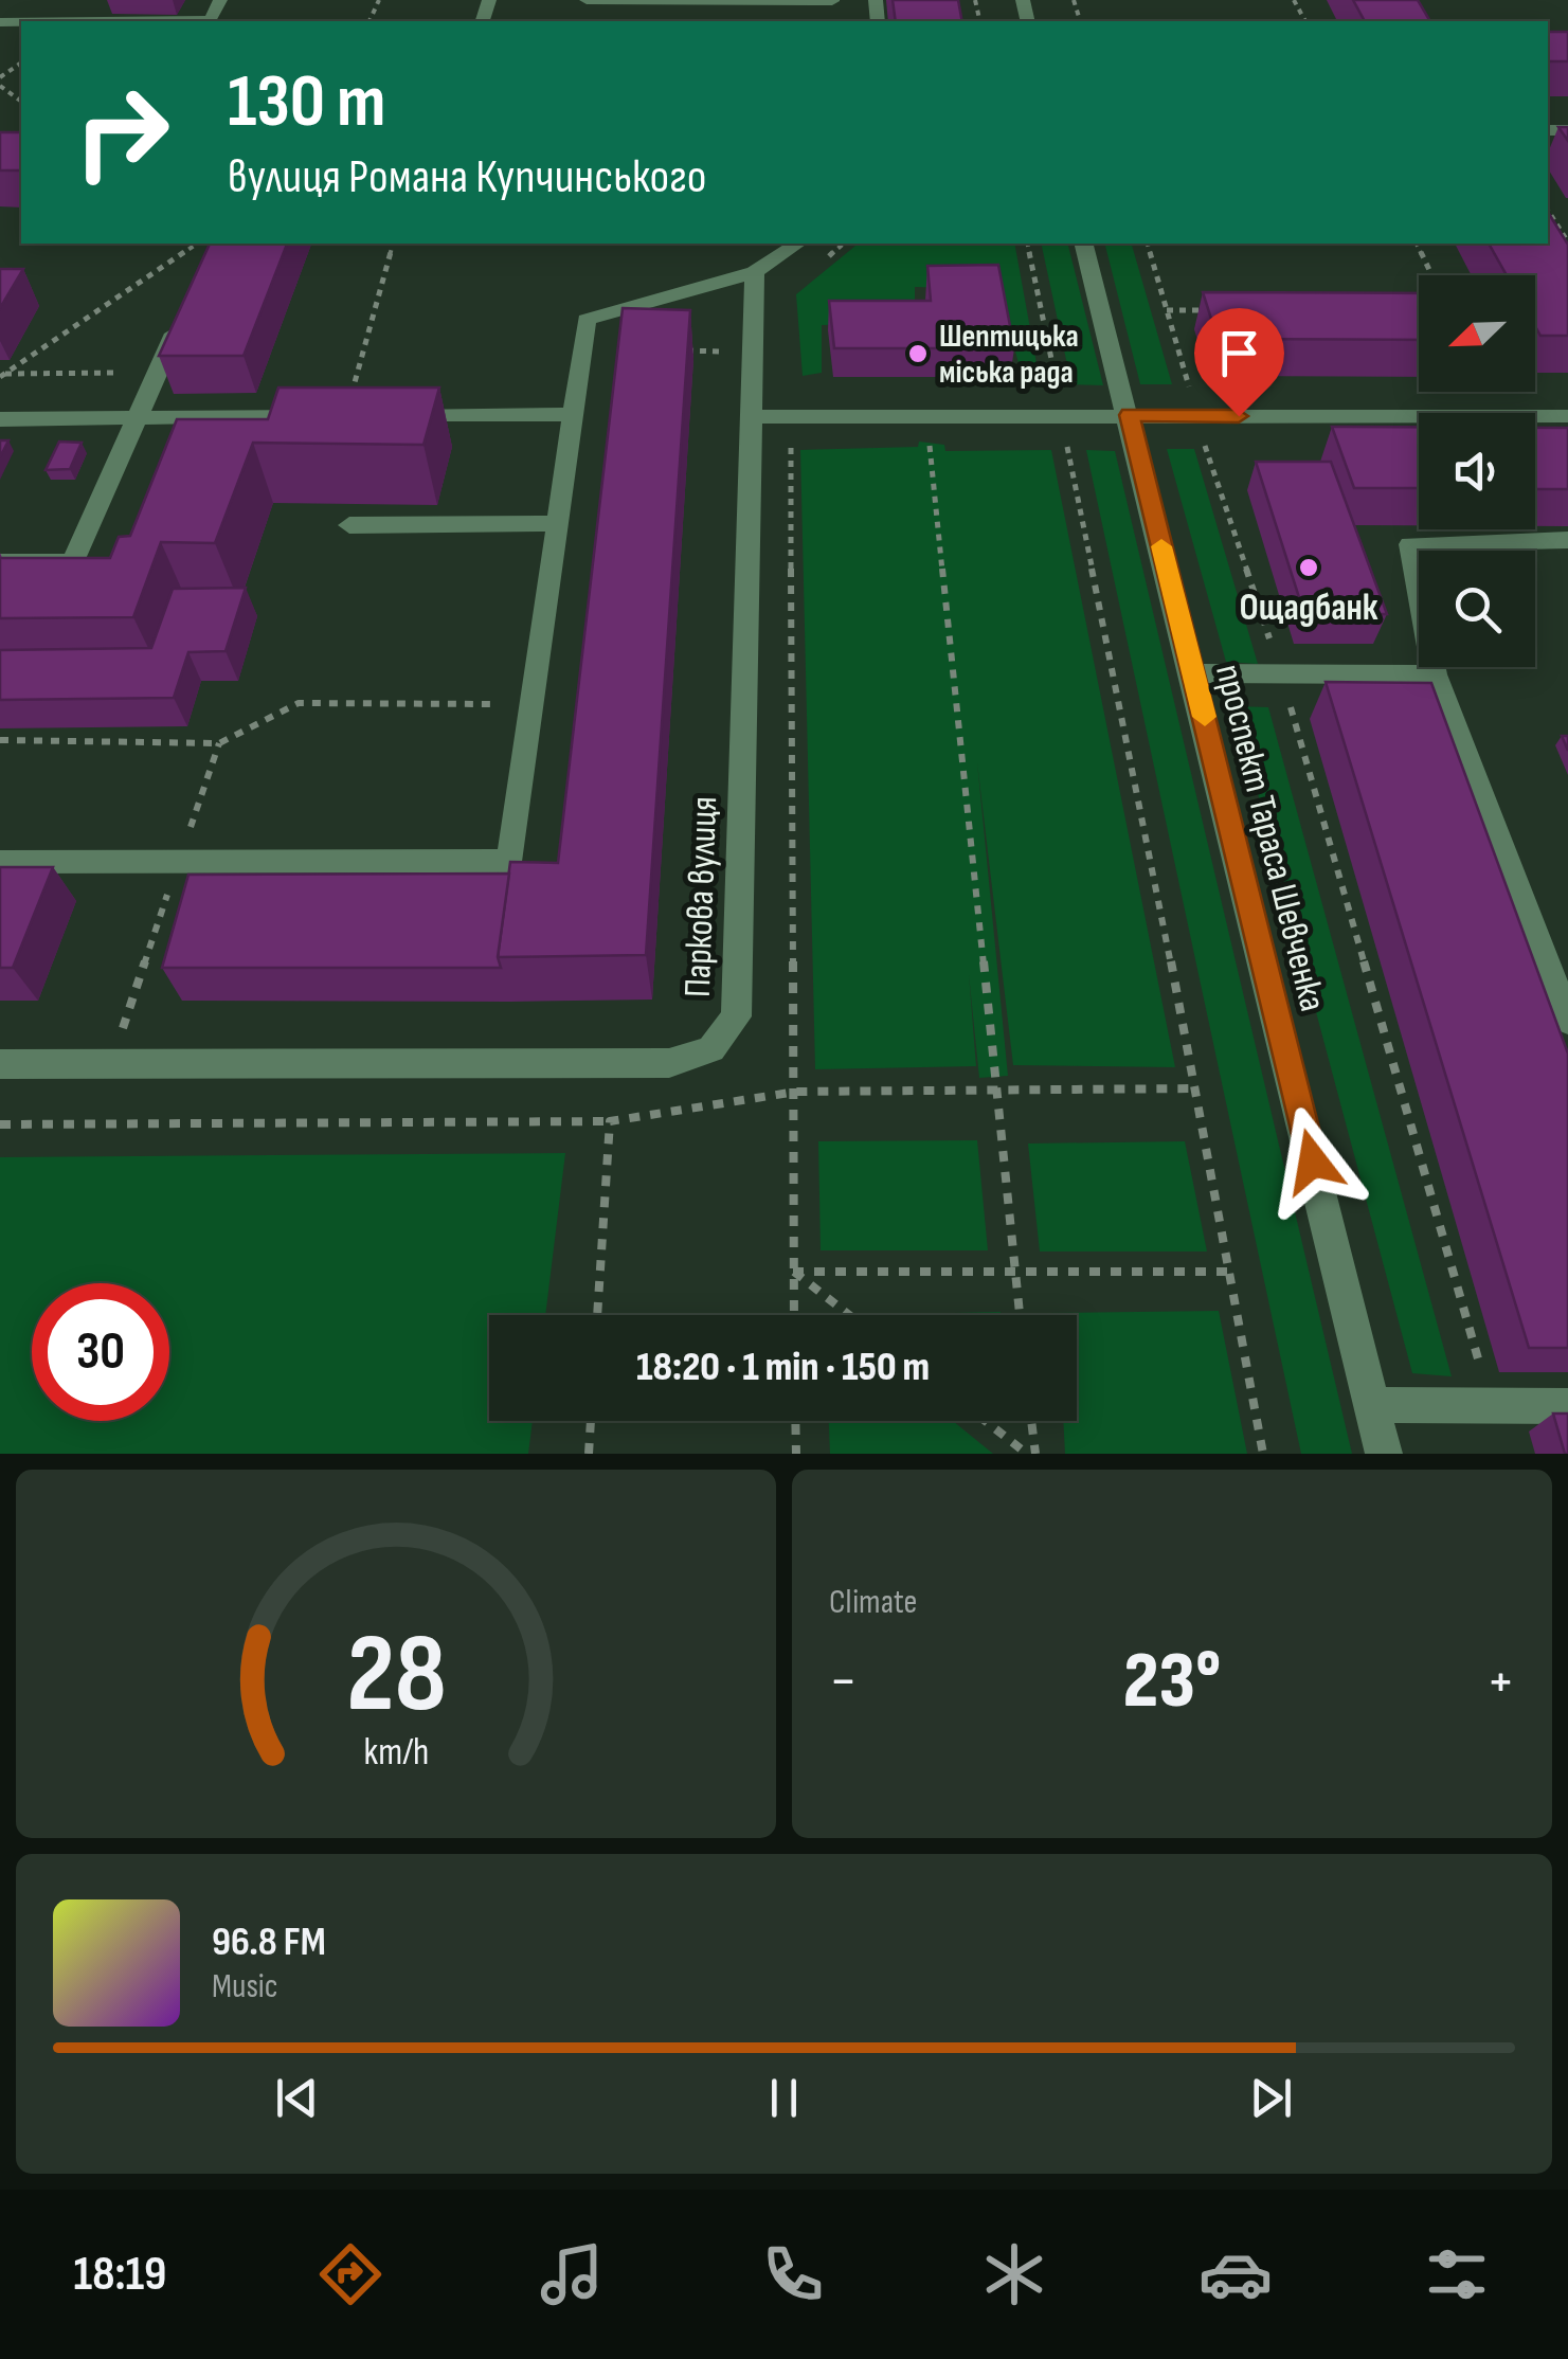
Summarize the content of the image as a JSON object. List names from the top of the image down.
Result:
{
  "streets": {
    "street": ["проспект Тараса Шевченка", "Паркова вулиця"]
  },
  "places": ["Шептицька міська рада", "Ощадбанк"],
  "north": "bottom left",
  "page": {
    "turn": ["130 m", "вулиця Романа Купчинського"],
    "limit": "30",
    "trip": "18:20 · 1 min · 150 m",
    "tile": "Climate",
    "heat": ["−", "23°", "+"],
    "song": ["96.8 FM", "Music"],
    "tabs": "18:19",
    "gauge": ["28", "km/h"]
  }
}
